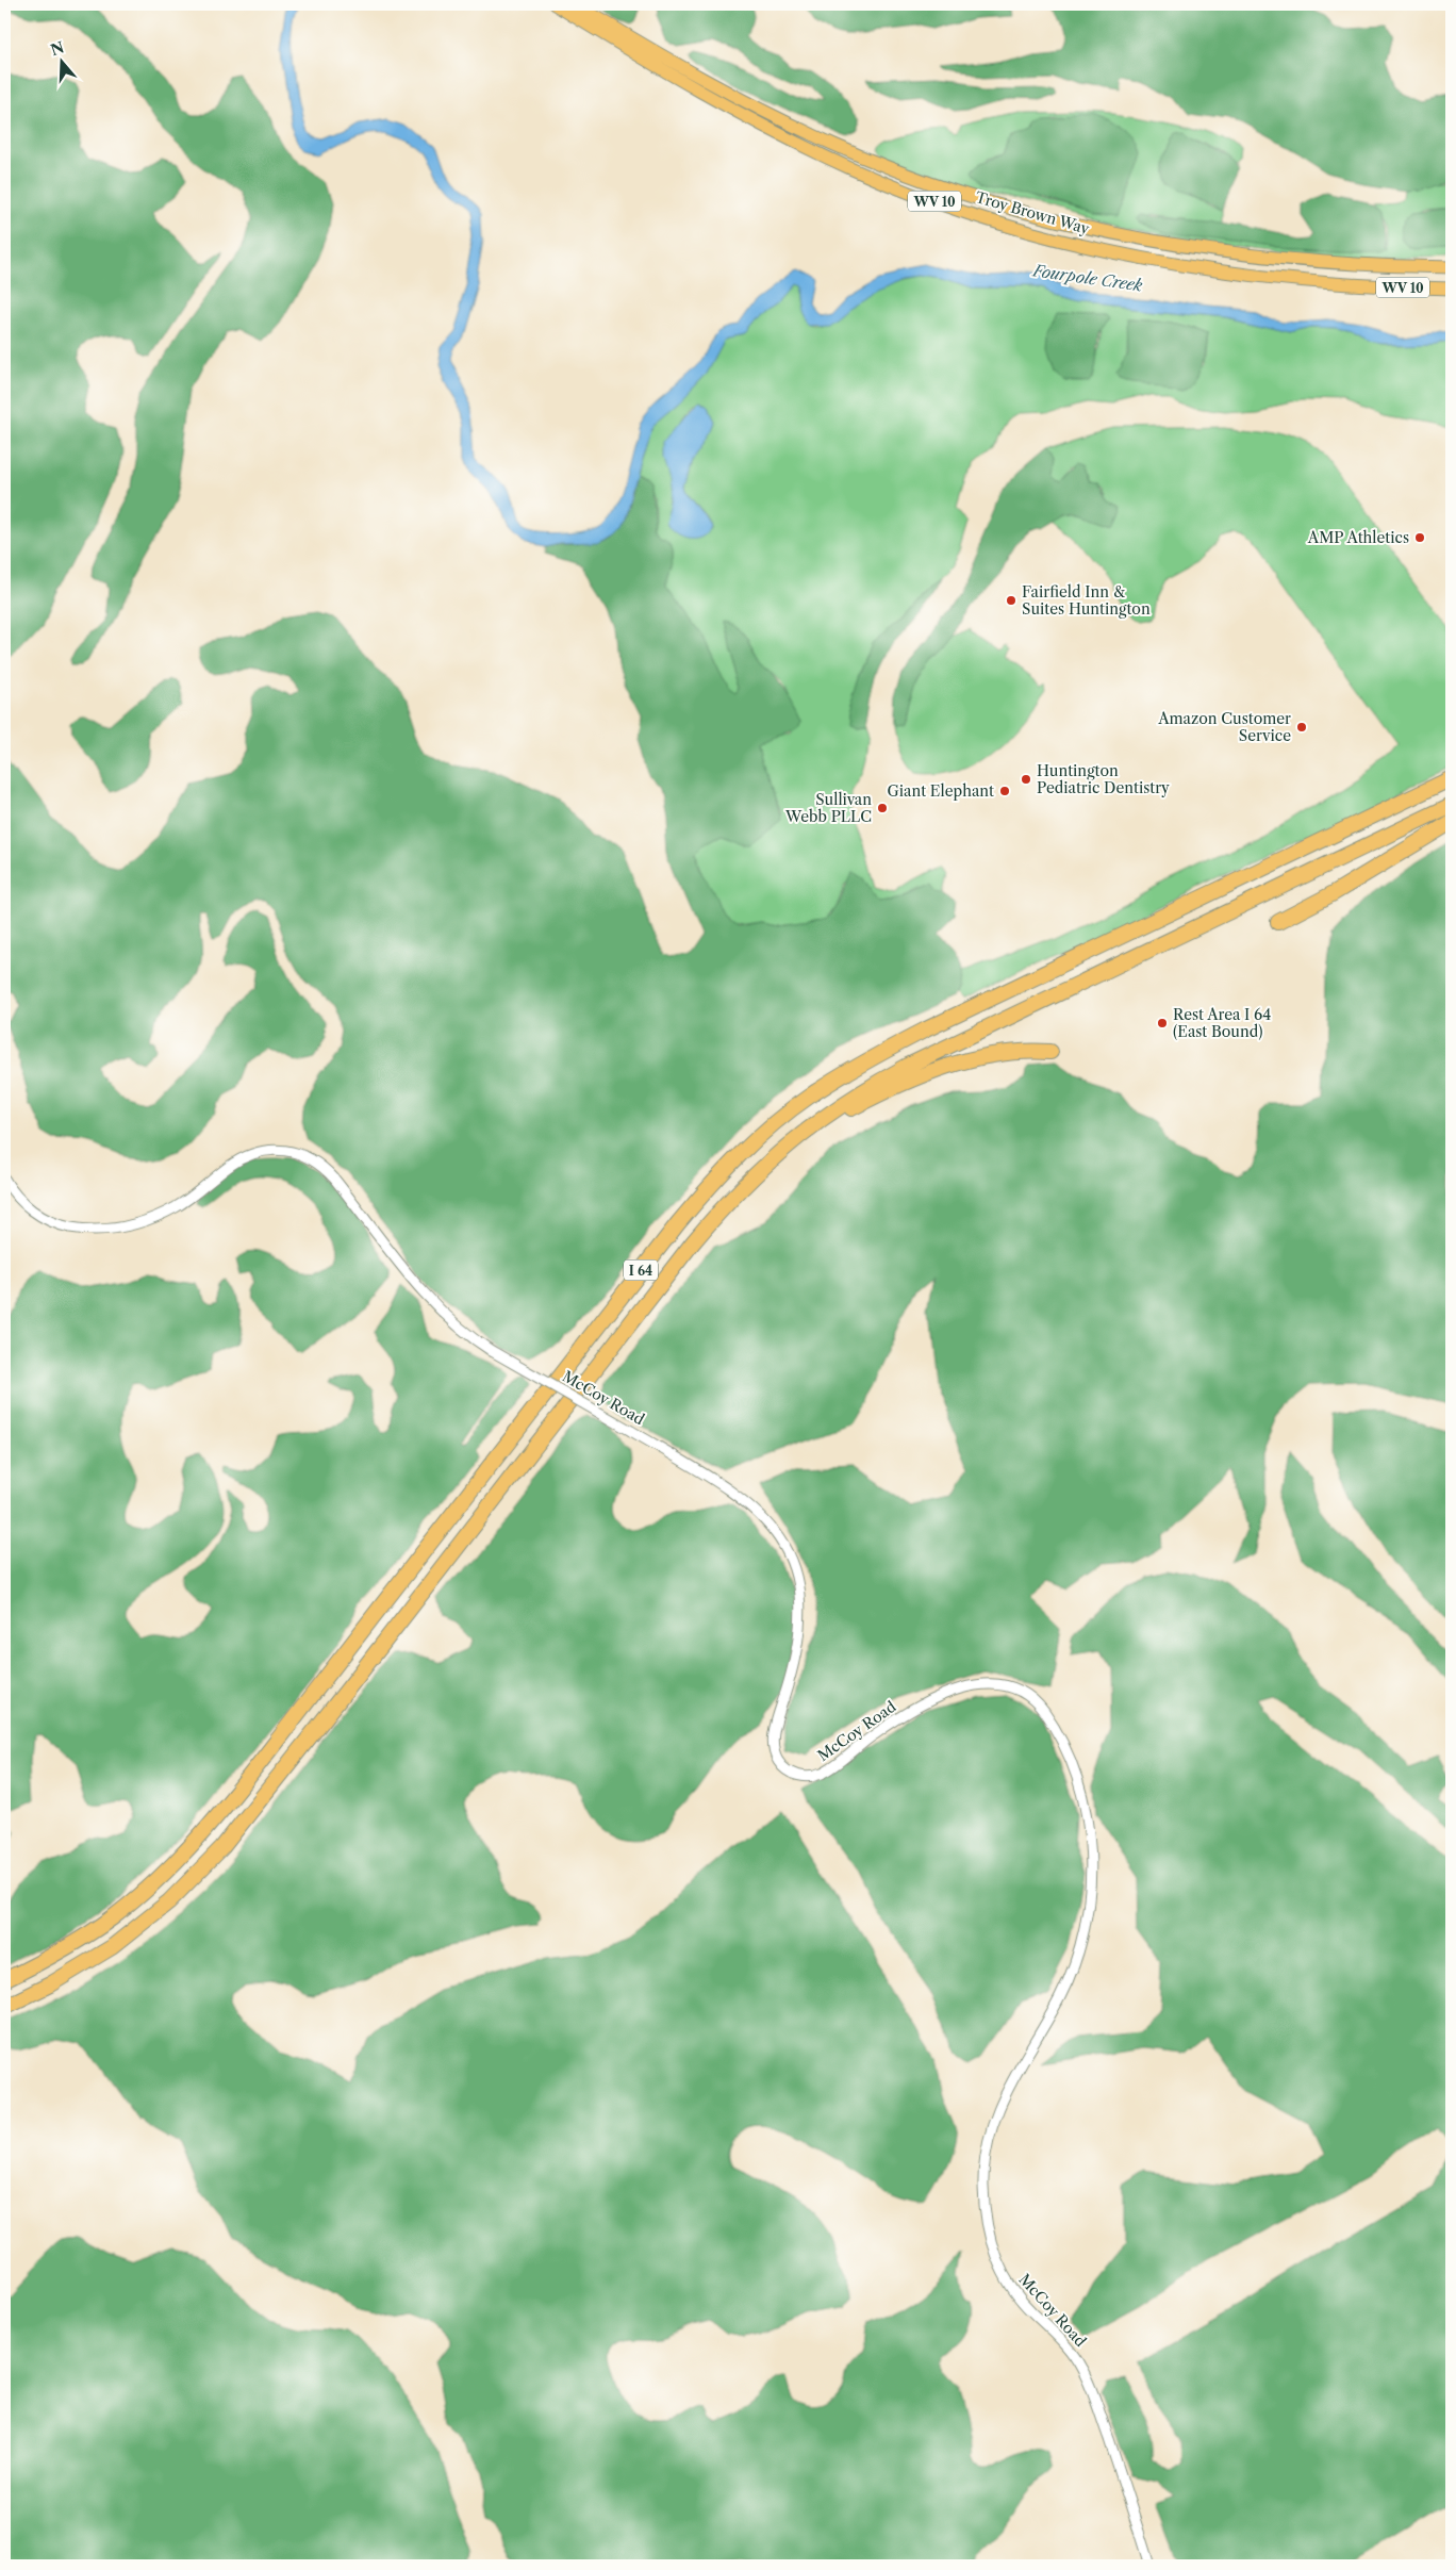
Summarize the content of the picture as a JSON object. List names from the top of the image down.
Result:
{
  "streets": {
    "highway": ["I 64"],
    "main road": ["WV 10", "Troy Brown Way"],
    "street": ["McCoy Road"]
  },
  "water": ["Fourpole Creek"],
  "places": [
    "AMP Athletics",
    "Fairfield Inn & Suites Huntington",
    "Amazon Customer Service",
    "Huntington Pediatric Dentistry",
    "Giant Elephant",
    "Sullivan Webb PLLC",
    "Rest Area I 64 (East Bound)"
  ],
  "north": "top"
}
